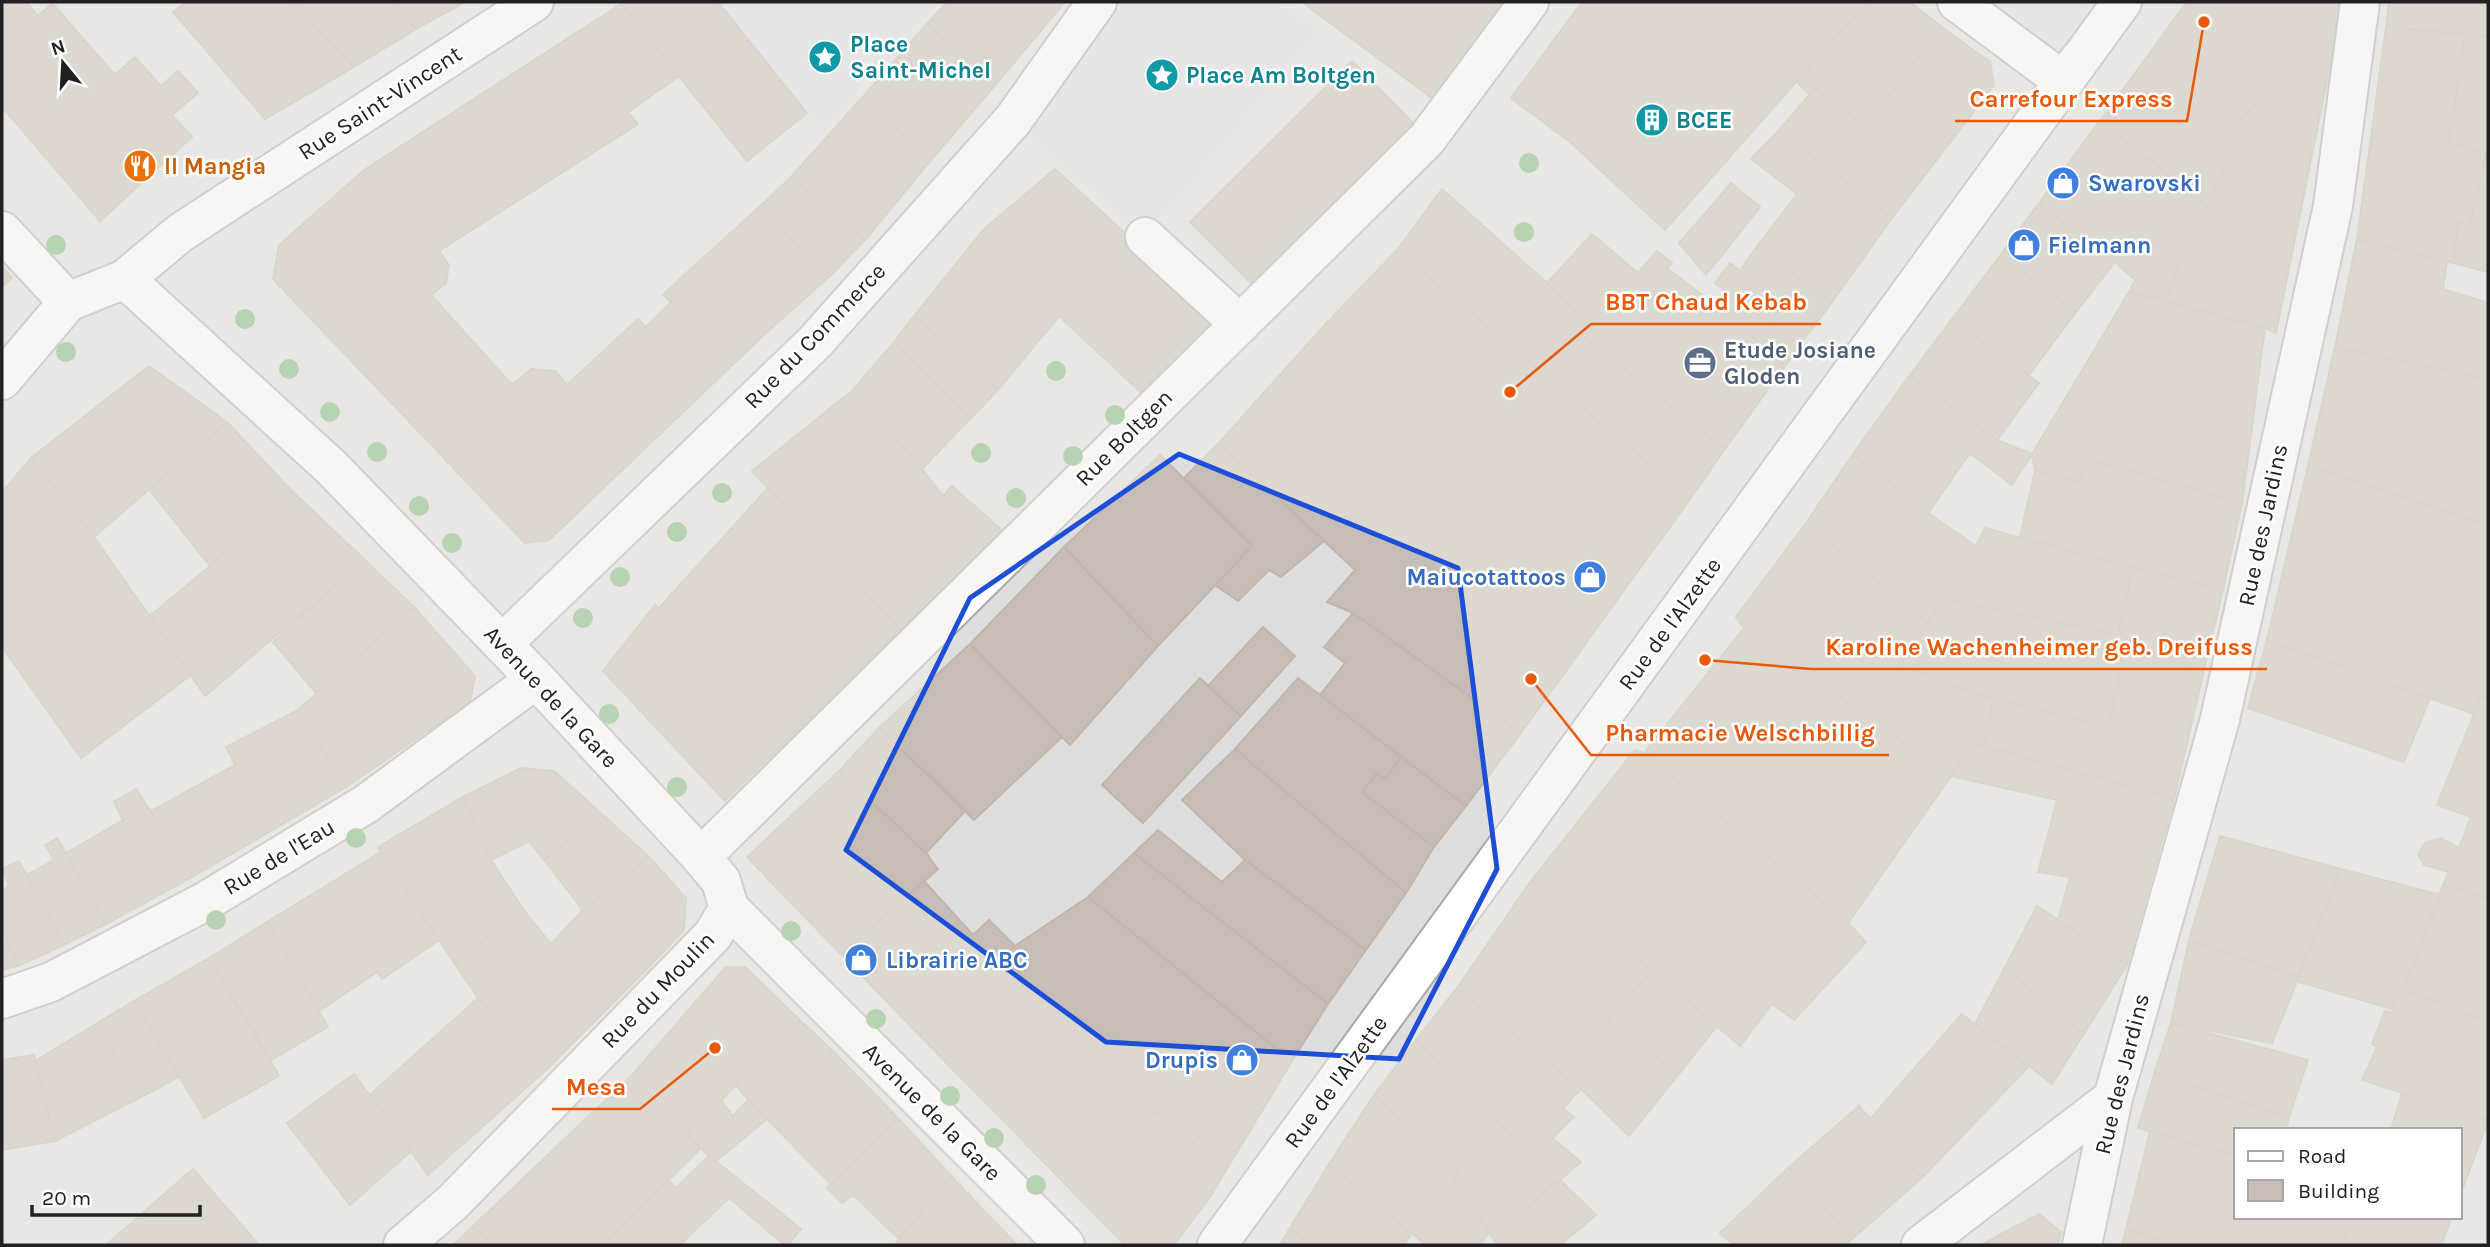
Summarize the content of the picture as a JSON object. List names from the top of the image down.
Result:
{
  "streets": {
    "street": [
      "Rue Saint-Vincent",
      "Rue du Commerce",
      "Rue Boltgen",
      "Rue des Jardins",
      "Rue de l'Alzette",
      "Avenue de la Gare",
      "Rue de l'Eau",
      "Rue du Moulin"
    ]
  },
  "crossings": [
    ["Rue Saint-Vincent", "Avenue de la Gare"],
    ["Rue du Commerce", "Avenue de la Gare"],
    ["Rue Boltgen", "Avenue de la Gare"],
    ["Avenue de la Gare", "Rue de l'Eau"],
    ["Avenue de la Gare", "Rue du Moulin"]
  ],
  "places": {
    "other": [
      "Carrefour Express",
      "BBT Chaud Kebab",
      "Karoline Wachenheimer geb. Dreifuss",
      "Pharmacie Welschbillig",
      "Mesa"
    ],
    "place": ["Place Saint-Michel", "Place Am Boltgen"],
    "building": ["BCEE"],
    "restaurant": ["Il Mangia"],
    "shop": [
      "Swarovski",
      "Fielmann",
      "Maiucotattoos",
      "Librairie ABC",
      "Drupis"
    ],
    "office": ["Etude Josiane Gloden"]
  },
  "legend": ["Road", "Building"],
  "scale_bar": "20 m",
  "north": "top"
}
